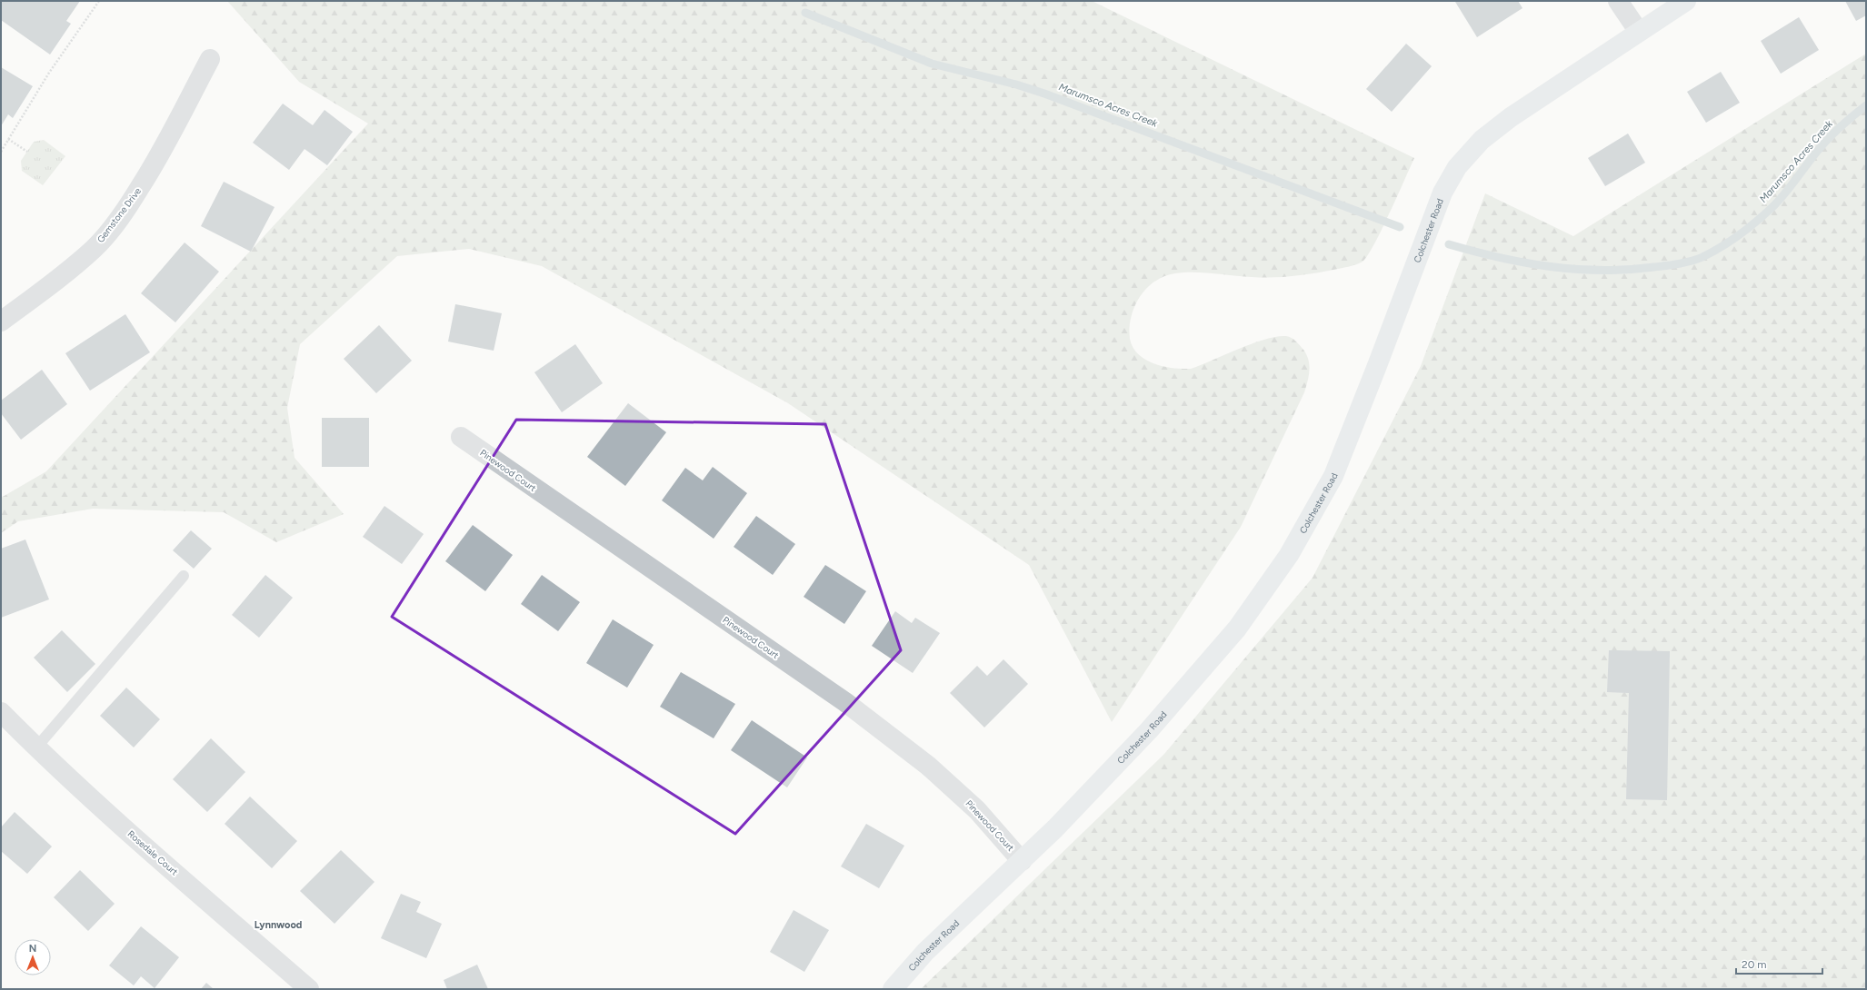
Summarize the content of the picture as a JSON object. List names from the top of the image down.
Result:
{
  "streets": {
    "street": [
      "Gemstone Drive",
      "Colchester Road",
      "Pinewood Court",
      "Rosedale Court"
    ]
  },
  "crossings": [
    ["Colchester Road", "Pinewood Court"]
  ],
  "districts": ["Lynnwood"],
  "water": ["Marumsco Acres Creek"],
  "scale_bar": "20 m",
  "north": "top"
}
